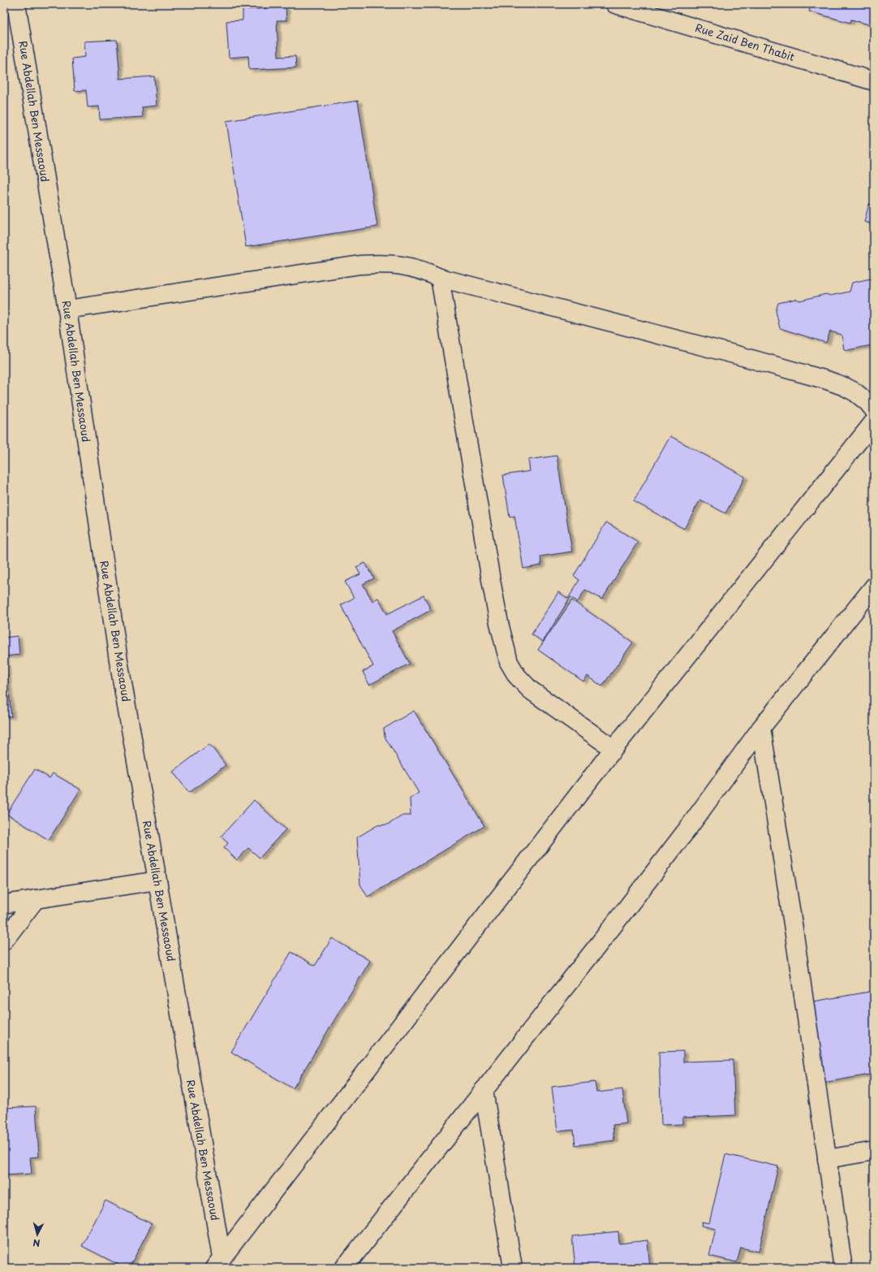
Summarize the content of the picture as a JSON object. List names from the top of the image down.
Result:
{
  "streets": {
    "street": ["Rue Zaid Ben Thabit", "Rue Abdellah Ben Messaoud"]
  },
  "north": "bottom"
}
